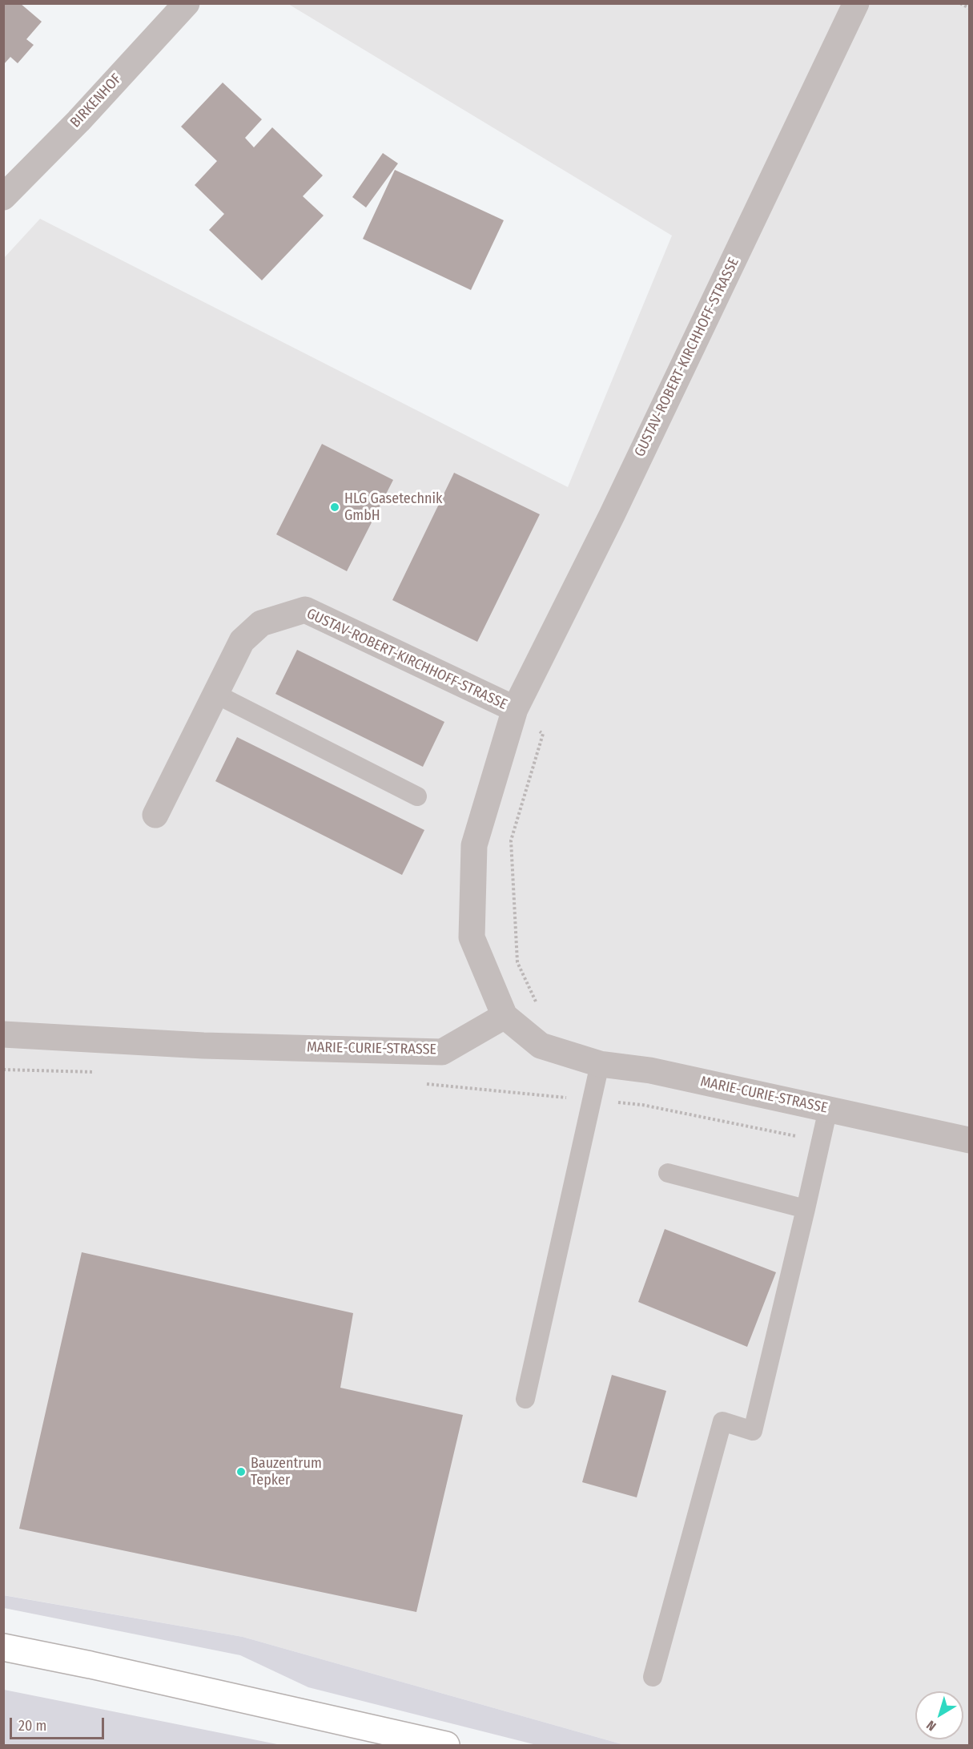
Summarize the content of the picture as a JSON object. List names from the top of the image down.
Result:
{
  "streets": {
    "street": ["BIRKENHOF", "GUSTAV-ROBERT-KIRCHHOFF-STRASSE", "MARIE-CURIE-STRASSE"]
  },
  "crossings": [
    ["GUSTAV-ROBERT-KIRCHHOFF-STRASSE", "MARIE-CURIE-STRASSE"]
  ],
  "places": ["HLG Gasetechnik GmbH", "Bauzentrum Tepker"],
  "scale_bar": "20 m",
  "north": "bottom left"
}
